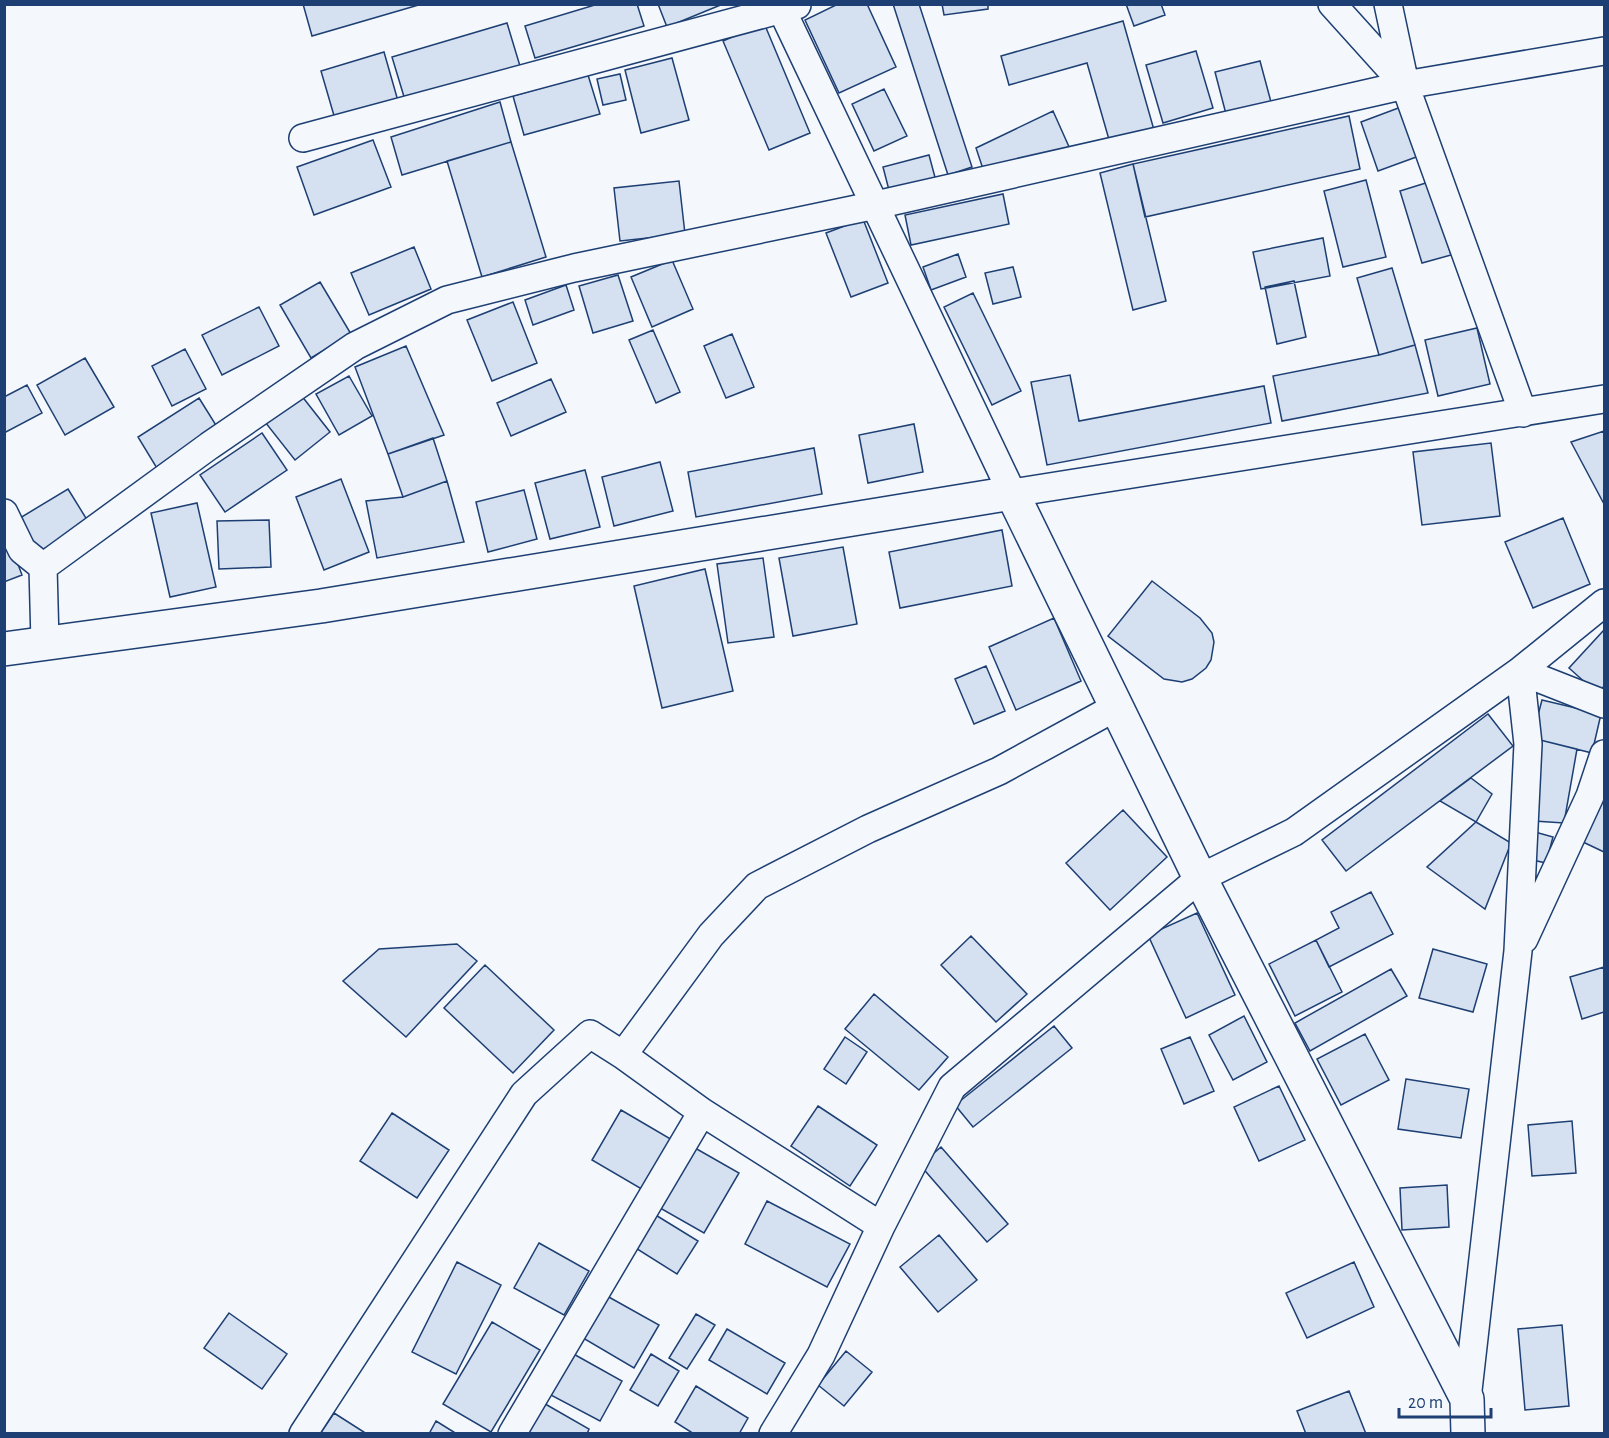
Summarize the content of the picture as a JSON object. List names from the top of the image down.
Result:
{
  "scale_bar": "20 m"
}
